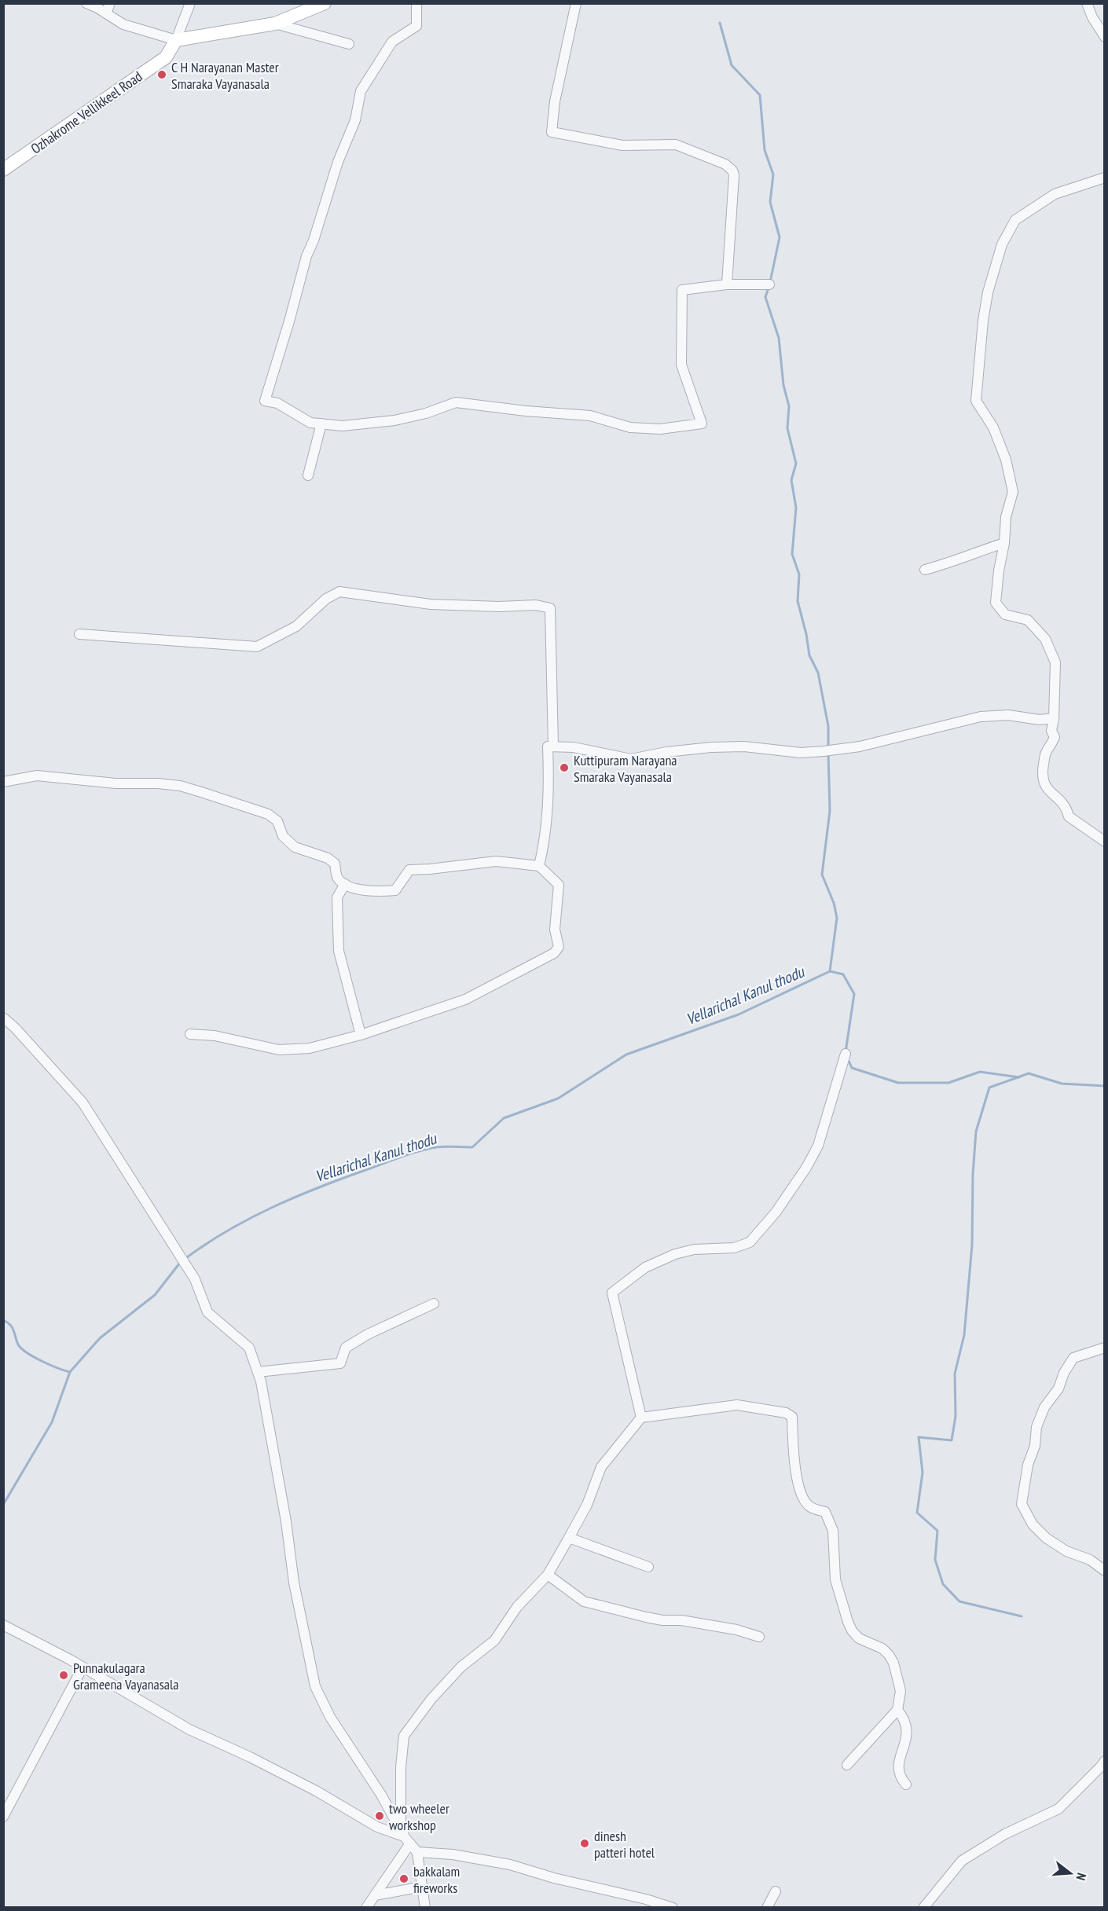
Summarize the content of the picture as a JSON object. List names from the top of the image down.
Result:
{
  "streets": {
    "main road": ["Ozhakrome Vellikkeel Road"]
  },
  "water": ["Vellarichal Kanul thodu"],
  "places": [
    "C H Narayanan Master Smaraka Vayanasala",
    "Kuttipuram Narayana Smaraka Vayanasala",
    "Punnakulagara Grameena Vayanasala",
    "two wheeler workshop",
    "dinesh patteri hotel",
    "bakkalam fireworks"
  ],
  "north": "right"
}
